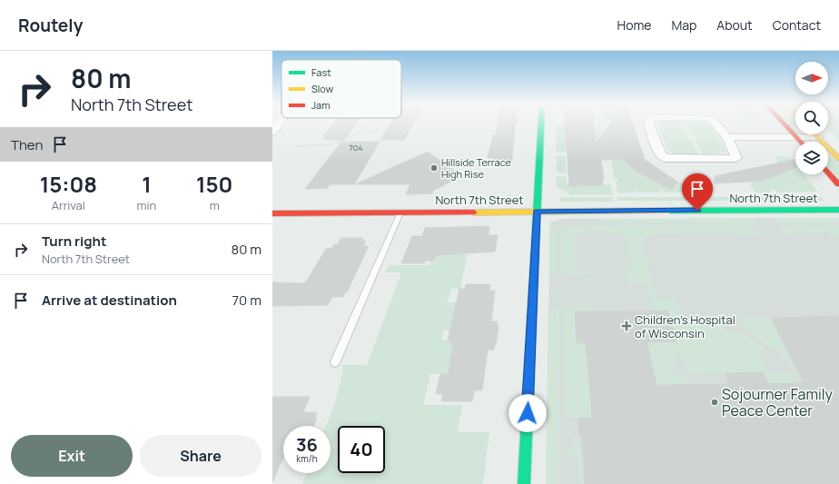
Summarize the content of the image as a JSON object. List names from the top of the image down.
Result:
{
  "streets": {
    "street": ["North 7th Street"]
  },
  "places": {
    "other": ["Hillside Terrace High Rise", "Sojourner Family Peace Center"],
    "health": ["Children's Hospital of Wisconsin"]
  },
  "house_numbers": ["704"],
  "legend": ["Fast", "Slow", "Jam"],
  "north": "right",
  "page": {
    "header": "Routely",
    "nav": [
      "Home",
      "Map",
      "About",
      "Contact"
    ],
    "turn": ["80 m", "North 7th Street"],
    "then": "Then",
    "eta": [
      "15:08",
      "Arrival",
      "1",
      "min",
      "150",
      "m"
    ],
    "list": [
      {
        "name": "Turn right",
        "note": "North 7th Street",
        "value": "80 m"
      },
      {
        "name": "Arrive at destination",
        "value": "70 m"
      }
    ],
    "speed": "36 km/h",
    "limit": "40",
    "buttons": ["Exit", "Share"]
  }
}
